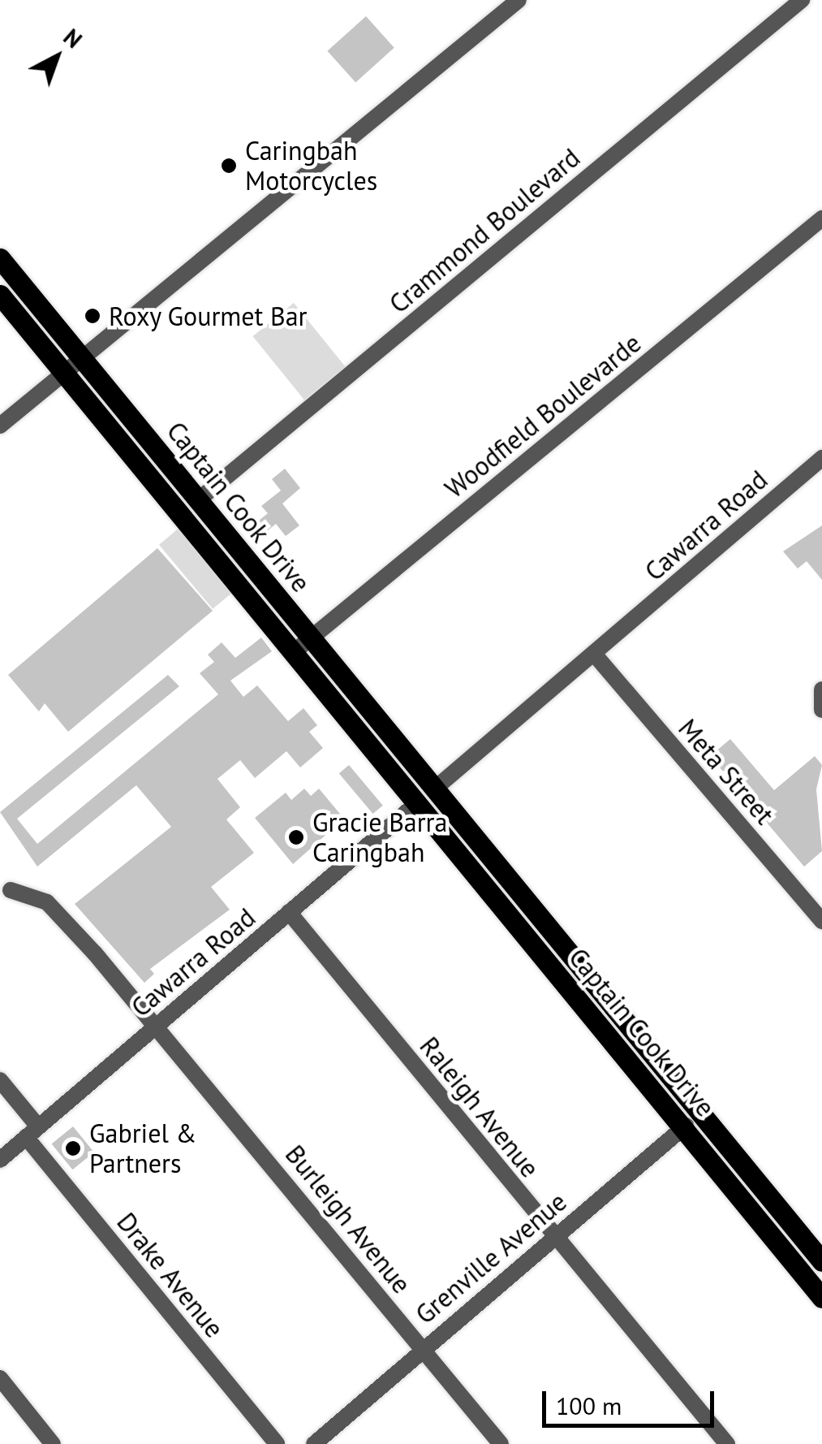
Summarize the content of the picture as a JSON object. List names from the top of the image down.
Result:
{
  "streets": {
    "main road": ["Captain Cook Drive"],
    "street": [
      "Crammond Boulevard",
      "Woodfield Boulevarde",
      "Cawarra Road",
      "Meta Street",
      "Raleigh Avenue",
      "Burleigh Avenue",
      "Grenville Avenue",
      "Drake Avenue"
    ]
  },
  "crossings": [
    ["Crammond Boulevard", "Captain Cook Drive"],
    ["Woodfield Boulevarde", "Captain Cook Drive"],
    ["Captain Cook Drive", "Cawarra Road"],
    ["Captain Cook Drive", "Grenville Avenue"],
    ["Cawarra Road", "Meta Street"],
    ["Cawarra Road", "Raleigh Avenue"],
    ["Cawarra Road", "Burleigh Avenue"],
    ["Cawarra Road", "Drake Avenue"],
    ["Raleigh Avenue", "Grenville Avenue"],
    ["Burleigh Avenue", "Grenville Avenue"]
  ],
  "places": [
    "Caringbah Motorcycles",
    "Roxy Gourmet Bar",
    "Gracie Barra Caringbah",
    "Gabriel & Partners"
  ],
  "scale_bar": "100 m",
  "north": "top right"
}
